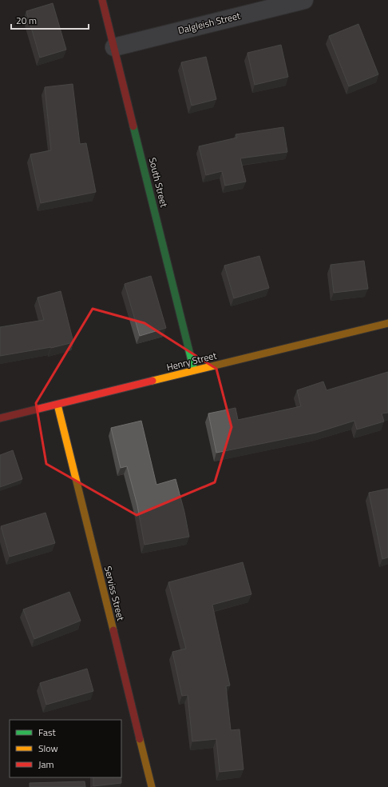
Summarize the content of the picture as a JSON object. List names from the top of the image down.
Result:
{
  "streets": {
    "street": [
      "Dalgleish Street",
      "South Street",
      "Henry Street",
      "Serviss Street"
    ]
  },
  "crossings": [
    ["Dalgleish Street", "South Street"],
    ["South Street", "Henry Street"],
    ["Henry Street", "Serviss Street"]
  ],
  "legend": ["Fast", "Slow", "Jam"],
  "scale_bar": "20 m"
}
